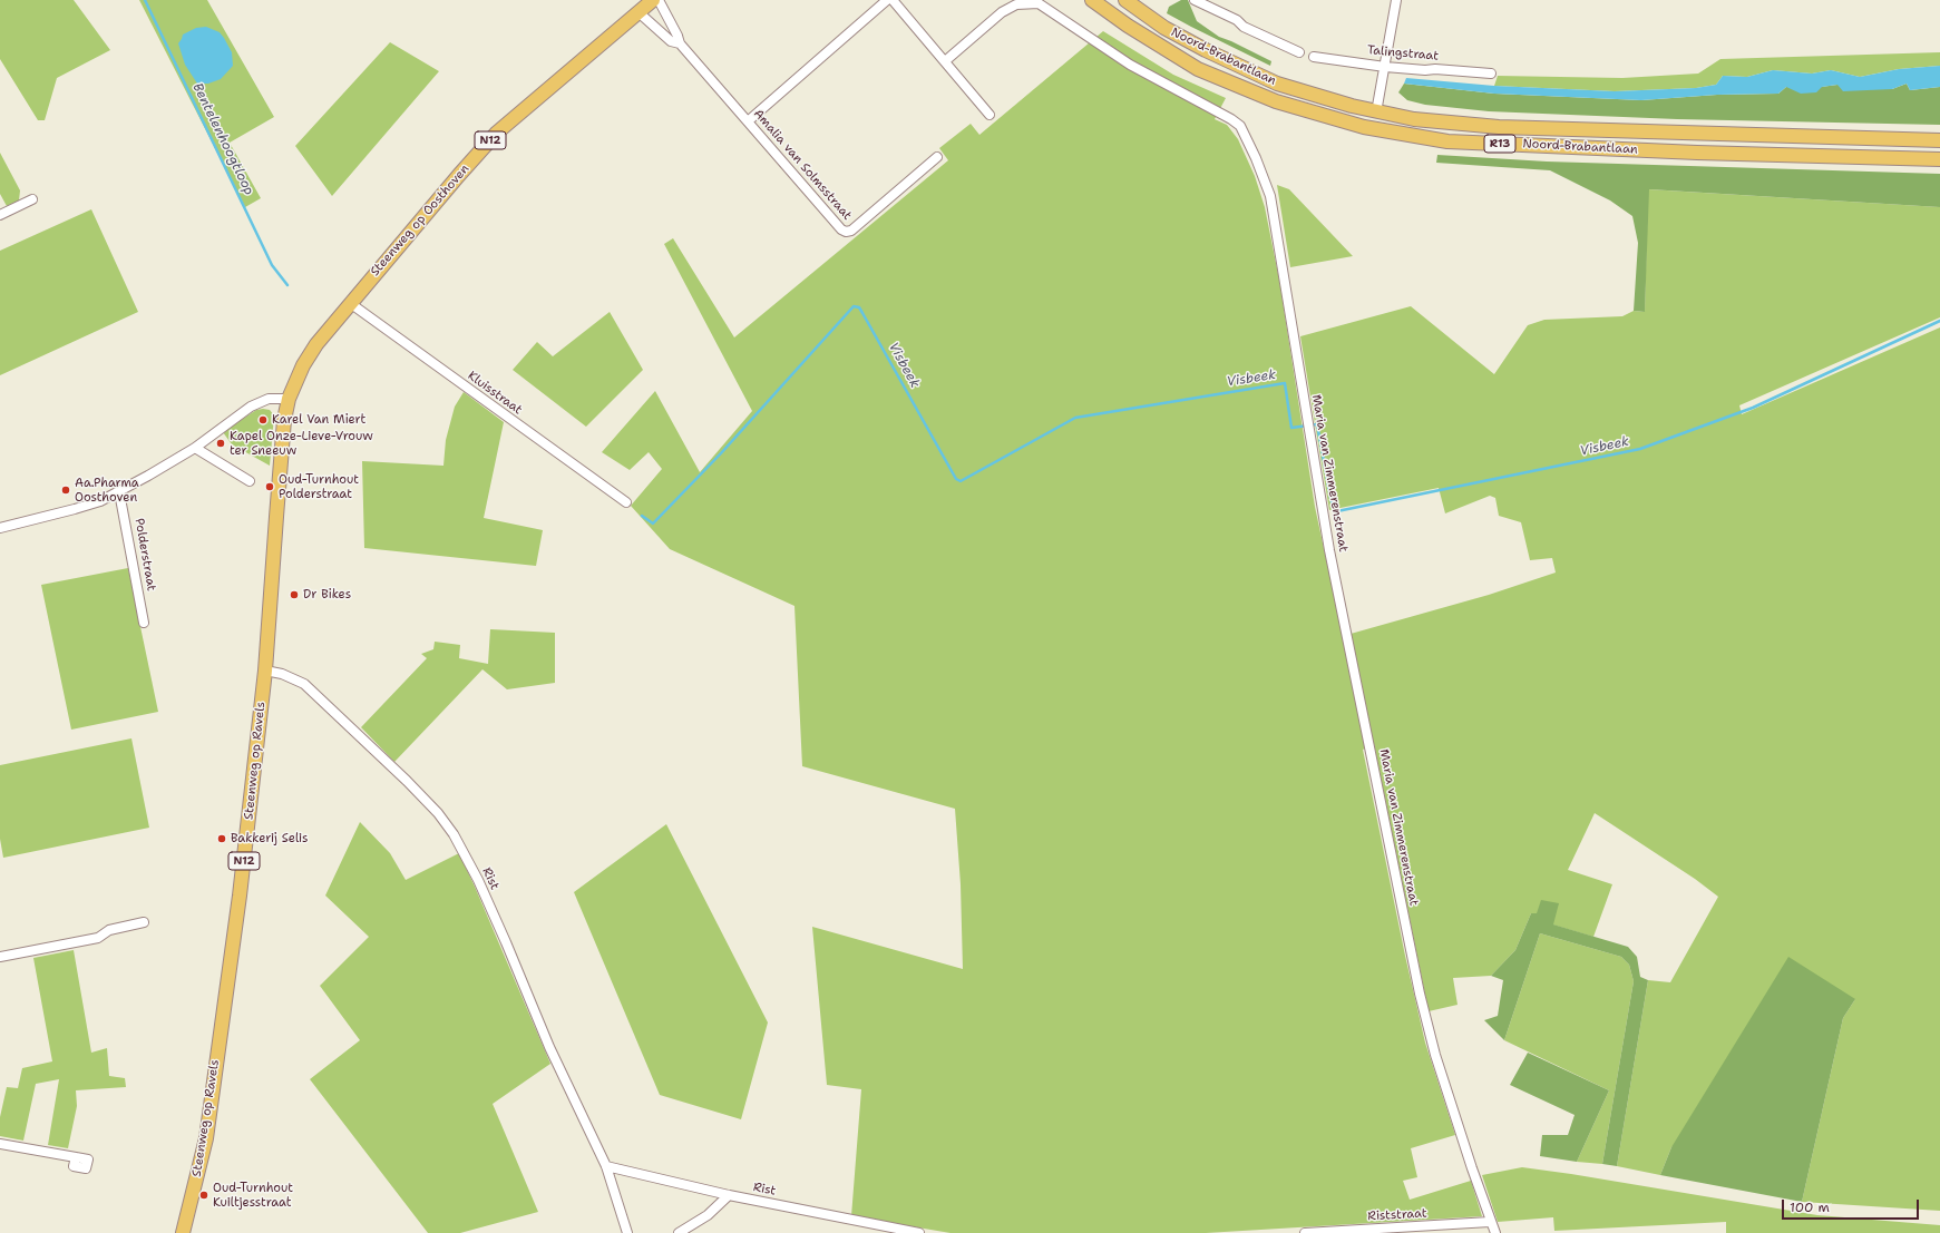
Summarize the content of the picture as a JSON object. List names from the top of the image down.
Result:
{
  "streets": {
    "main road": [
      "Noord-Brabantlaan",
      "N12",
      "R13",
      "Steenweg op Oosthoven",
      "Steenweg op Ravels"
    ],
    "street": [
      "Talingstraat",
      "Amalia van Solmsstraat",
      "Kluisstraat",
      "Maria van Zimmerenstraat",
      "Polderstraat",
      "Rist",
      "Riststraat"
    ]
  },
  "crossings": [
    ["Amalia van Solmsstraat", "Steenweg op Oosthoven"],
    ["Steenweg op Oosthoven", "Kluisstraat"],
    ["Steenweg op Oosthoven", "Steenweg op Ravels"],
    ["Kluisstraat", "Steenweg op Ravels"],
    ["Maria van Zimmerenstraat", "Riststraat"],
    ["Steenweg op Ravels", "Rist"]
  ],
  "water": ["Bentelenhoogtloop", "Visbeek"],
  "places": [
    "Karel Van Miert",
    "Kapel Onze-Lieve-Vrouw ter Sneeuw",
    "Oud-Turnhout Polderstraat",
    "Aa.Pharma Oosthoven",
    "Dr Bikes",
    "Bakkerij Selis",
    "Oud-Turnhout Kuiltjesstraat"
  ],
  "scale_bar": "100 m"
}
